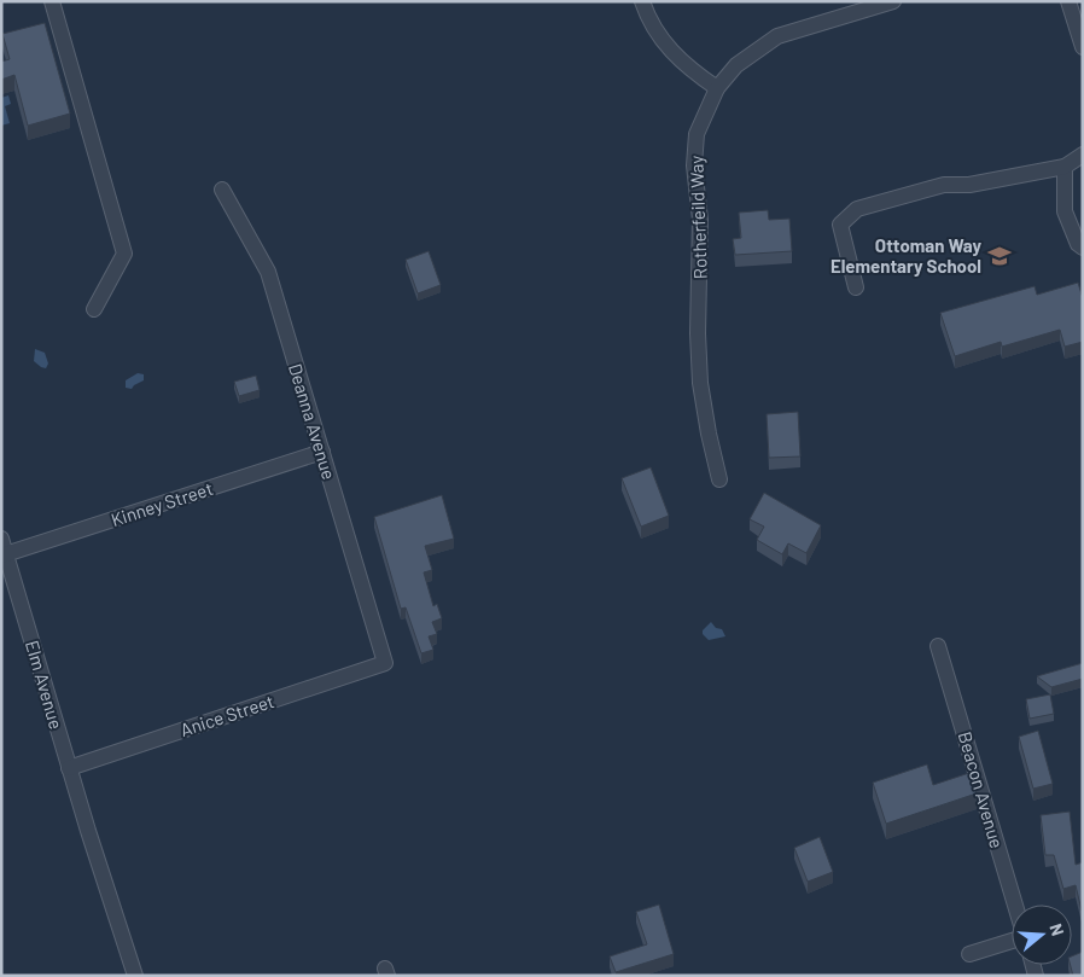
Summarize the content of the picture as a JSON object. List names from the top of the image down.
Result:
{
  "streets": {
    "street": [
      "Rotherfeild Way",
      "Deanna Avenue",
      "Kinney Street",
      "Elm Avenue",
      "Anice Street",
      "Beacon Avenue"
    ]
  },
  "crossings": [
    ["Deanna Avenue", "Kinney Street"],
    ["Deanna Avenue", "Anice Street"],
    ["Kinney Street", "Elm Avenue"],
    ["Elm Avenue", "Anice Street"]
  ],
  "places": {
    "school or university": ["Ottoman Way Elementary School"]
  },
  "north": "right"
}
